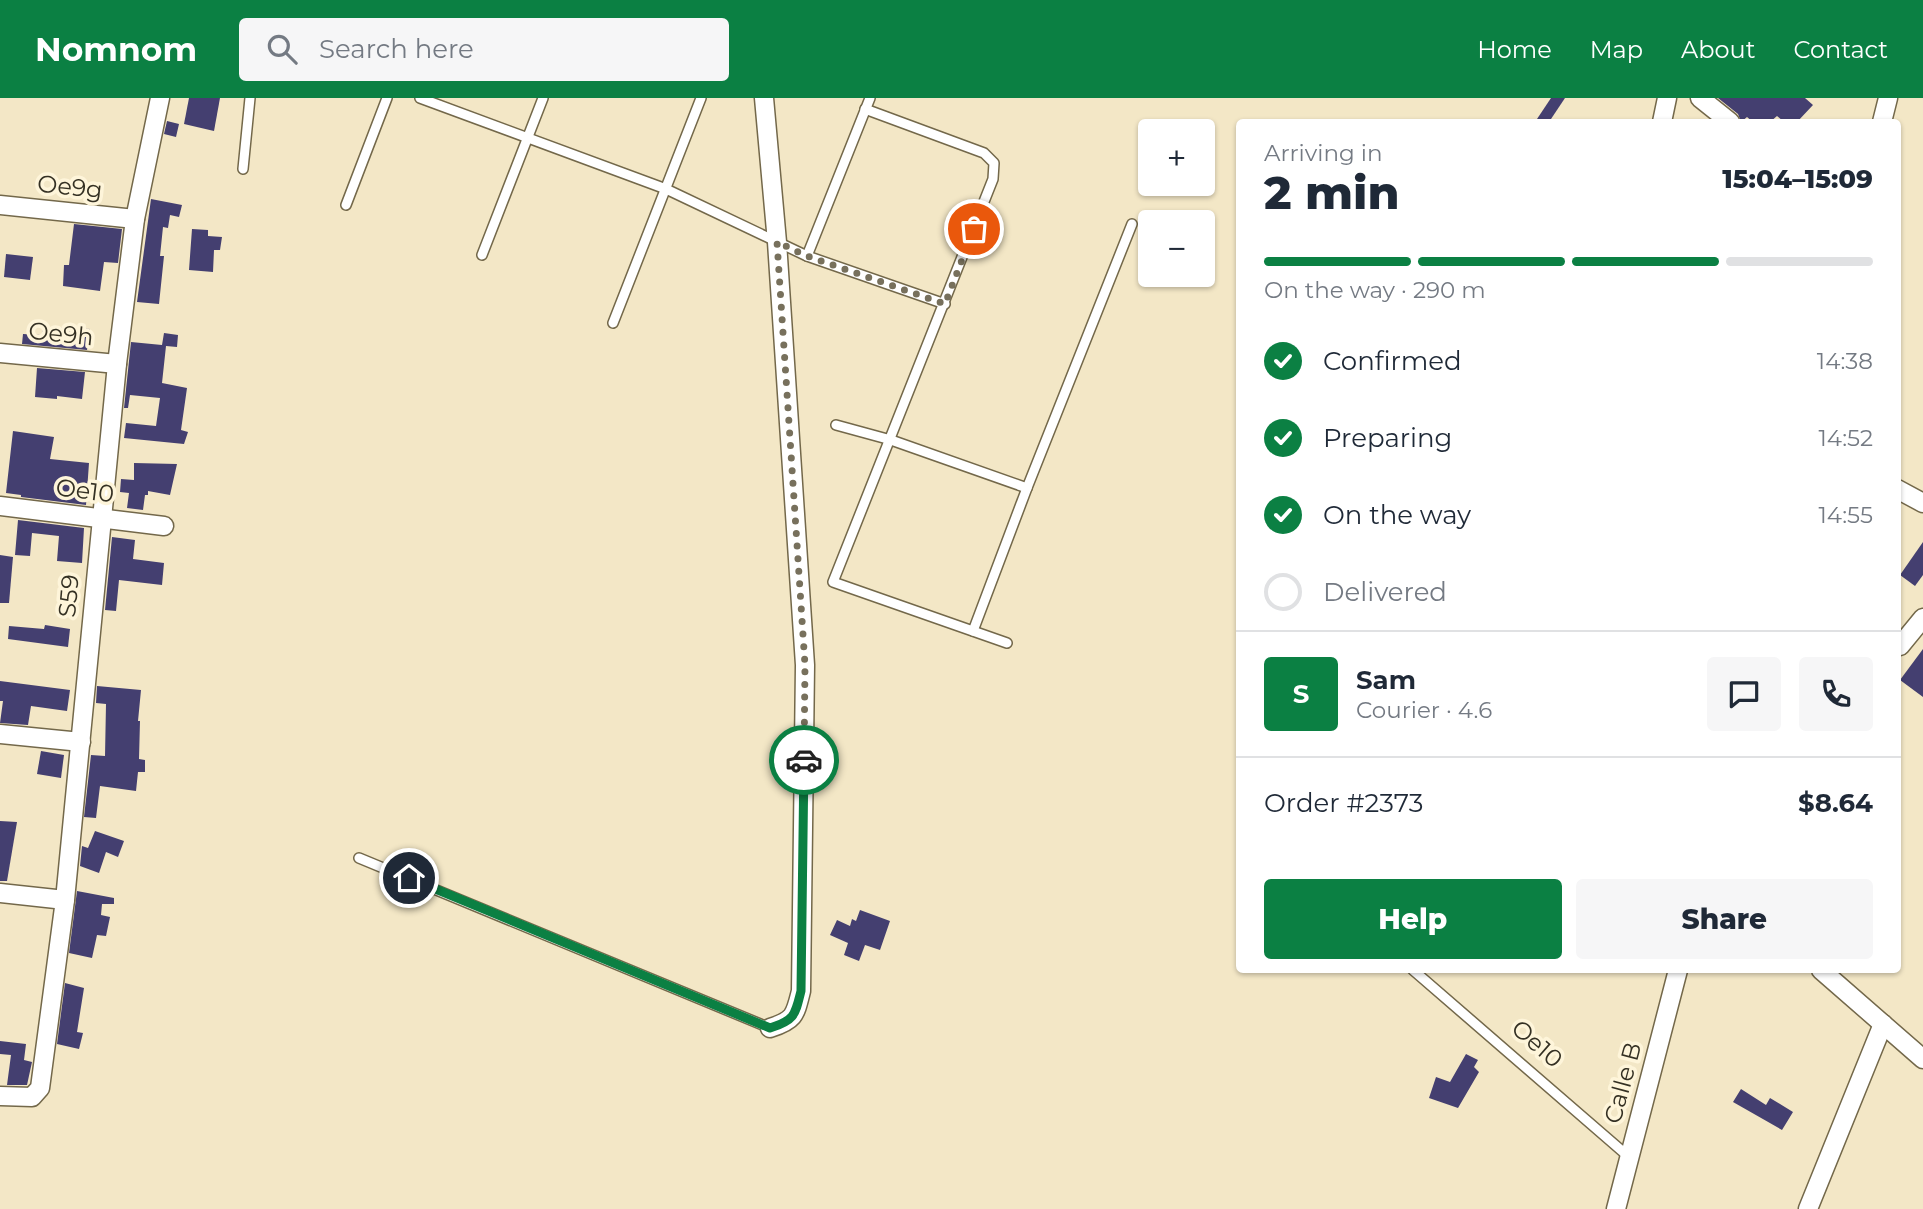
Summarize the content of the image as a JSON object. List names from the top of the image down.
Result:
{
  "streets": {
    "street": [
      "Oe9g",
      "Oe9h",
      "Oe10",
      "S59",
      "Calle B"
    ]
  },
  "crossings": [
    ["Oe9g", "S59"],
    ["Oe9h", "S59"],
    ["Oe10", "S59"],
    ["Oe10", "Calle B"]
  ],
  "page": {
    "header": "Nomnom",
    "search": "Search here",
    "nav": [
      "Home",
      "Map",
      "About",
      "Contact"
    ],
    "map_buttons": ["+", "−"],
    "heading": ["2 min", "Arriving in", "15:04–15:09"],
    "panel": [
      "Sam",
      "Courier · 4.6",
      "Order #2373",
      "$8.64"
    ],
    "bar": "On the way · 290 m",
    "list": [
      ["Confirmed", "14:38"],
      ["Preparing", "14:52"],
      ["On the way", "14:55"],
      "Delivered"
    ],
    "round": "S",
    "buttons": ["Help", "Share"]
  }
}
